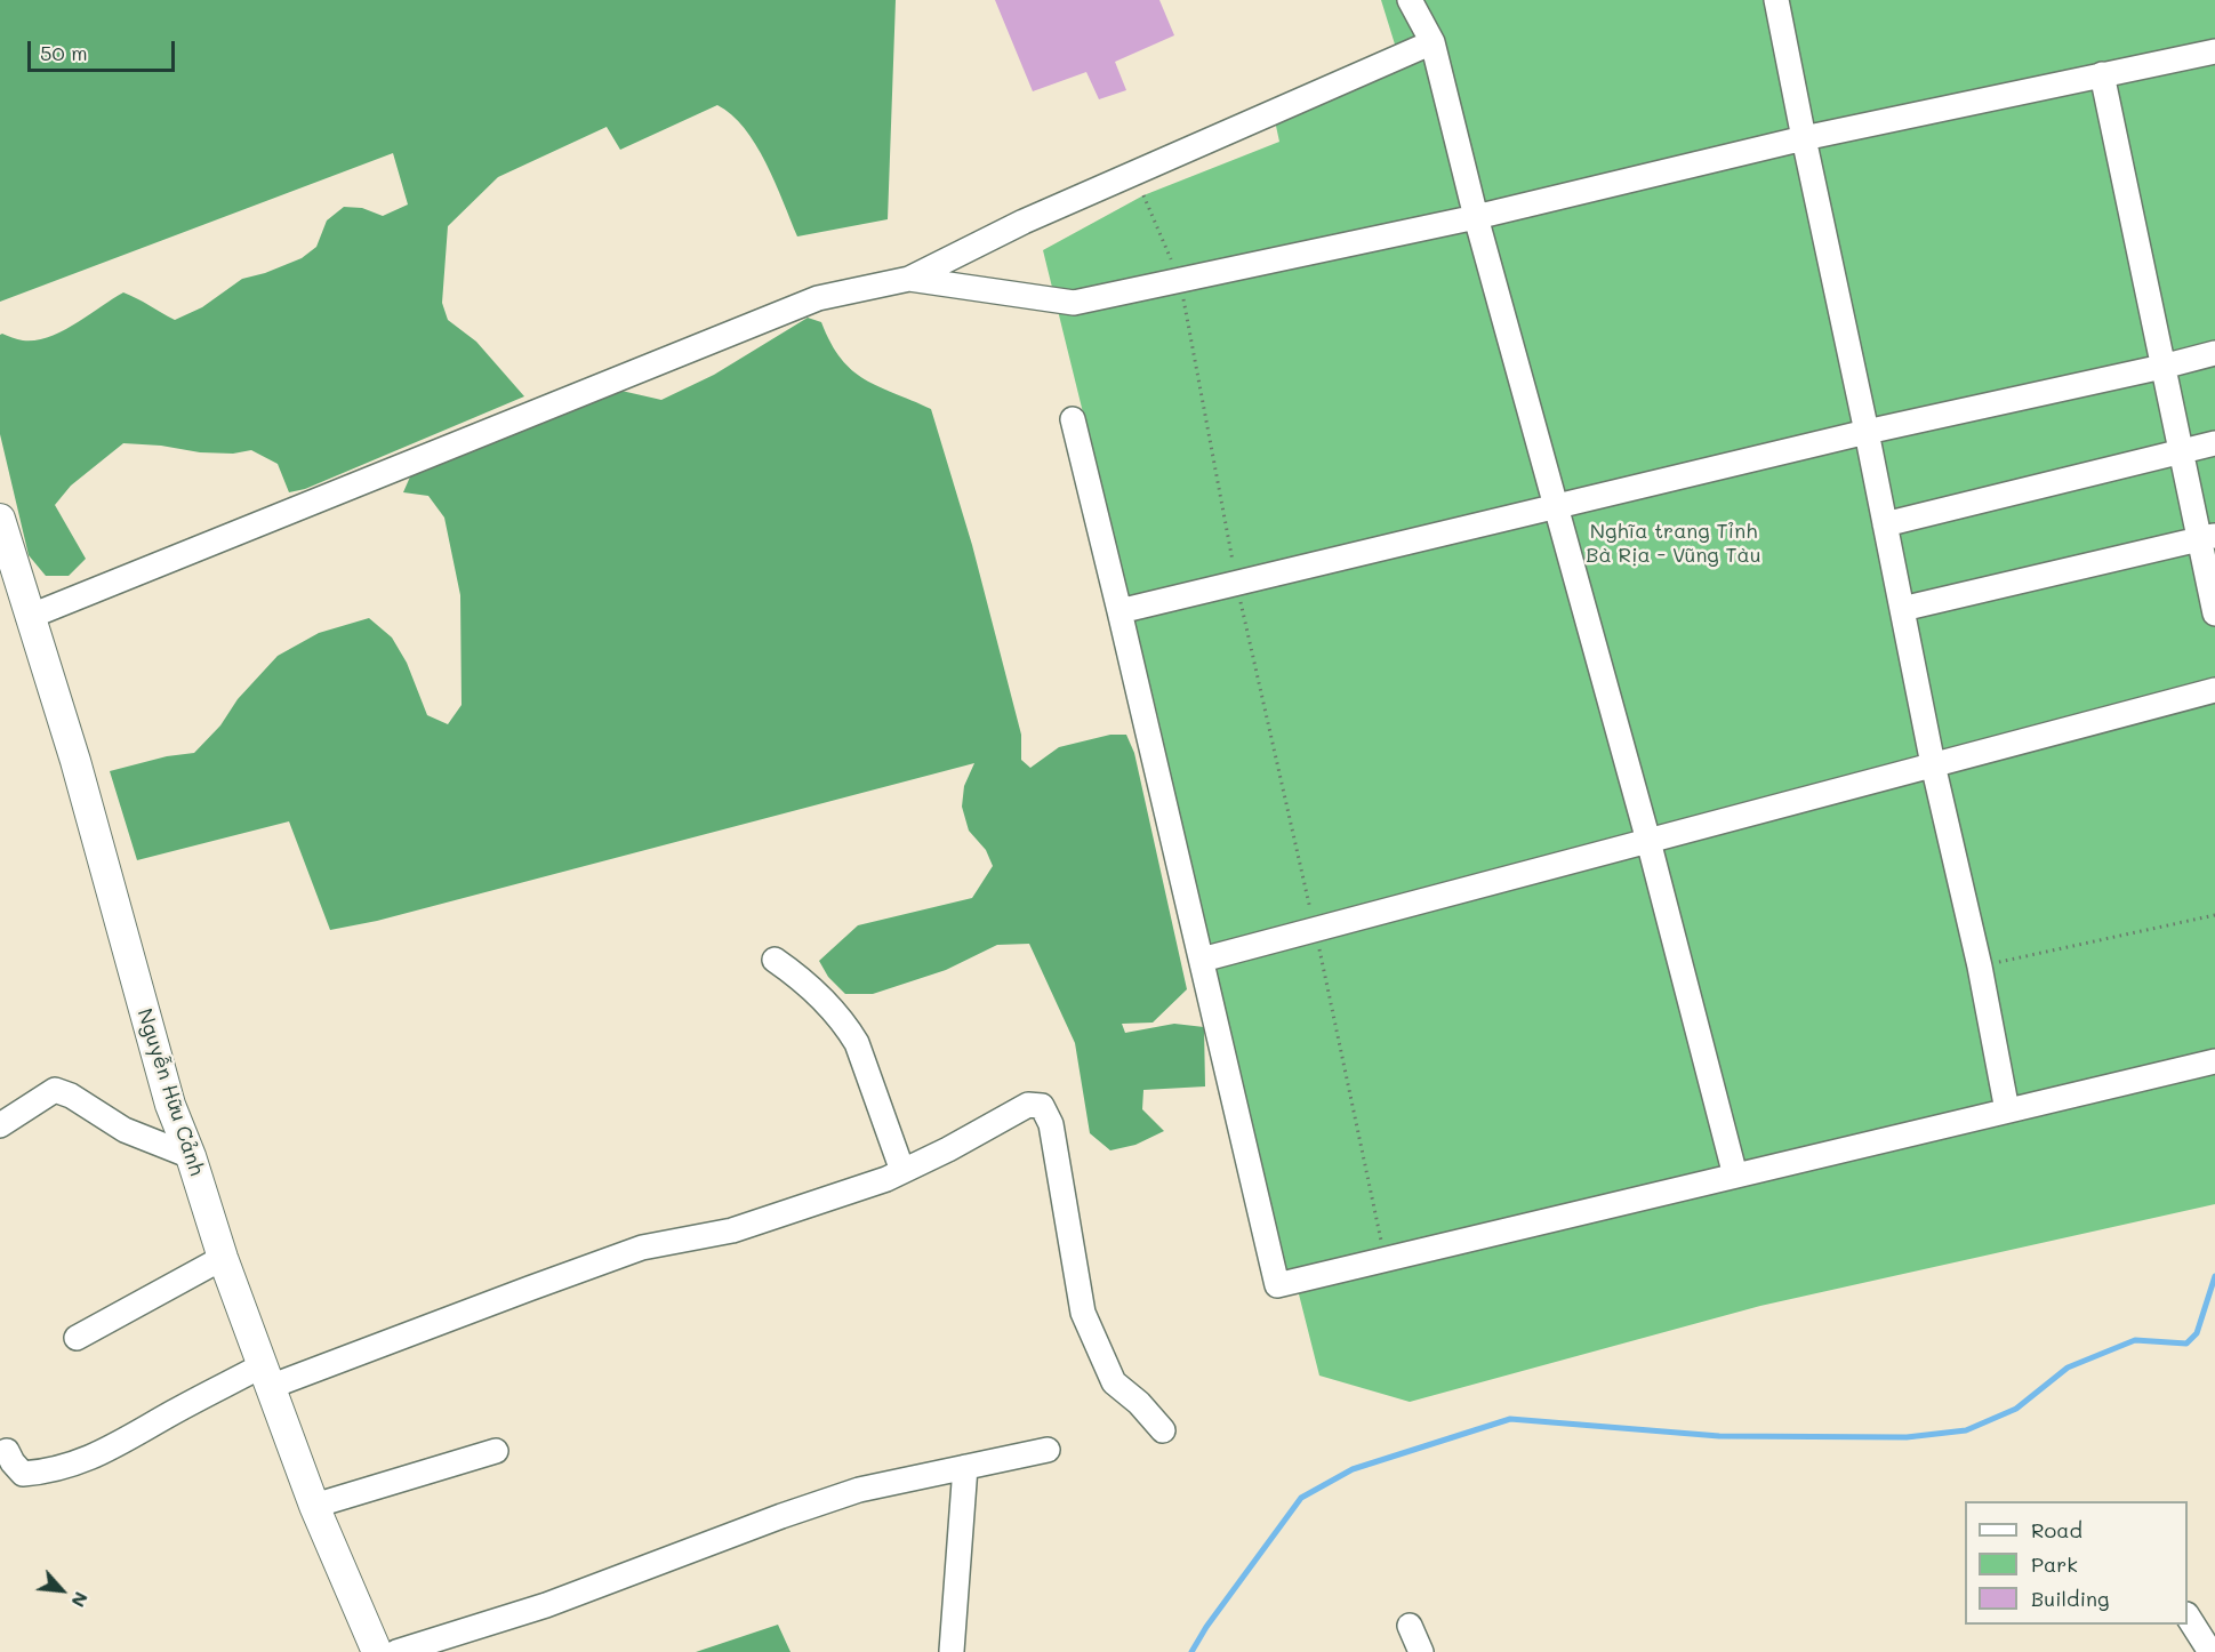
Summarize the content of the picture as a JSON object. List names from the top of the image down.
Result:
{
  "streets": {
    "main road": ["Nguyễn Hữu Cảnh"]
  },
  "parks": ["Nghĩa trang Tỉnh Bà Rịa - Vũng Tàu"],
  "legend": ["Road", "Park", "Building"],
  "scale_bar": "50 m",
  "north": "bottom right"
}
